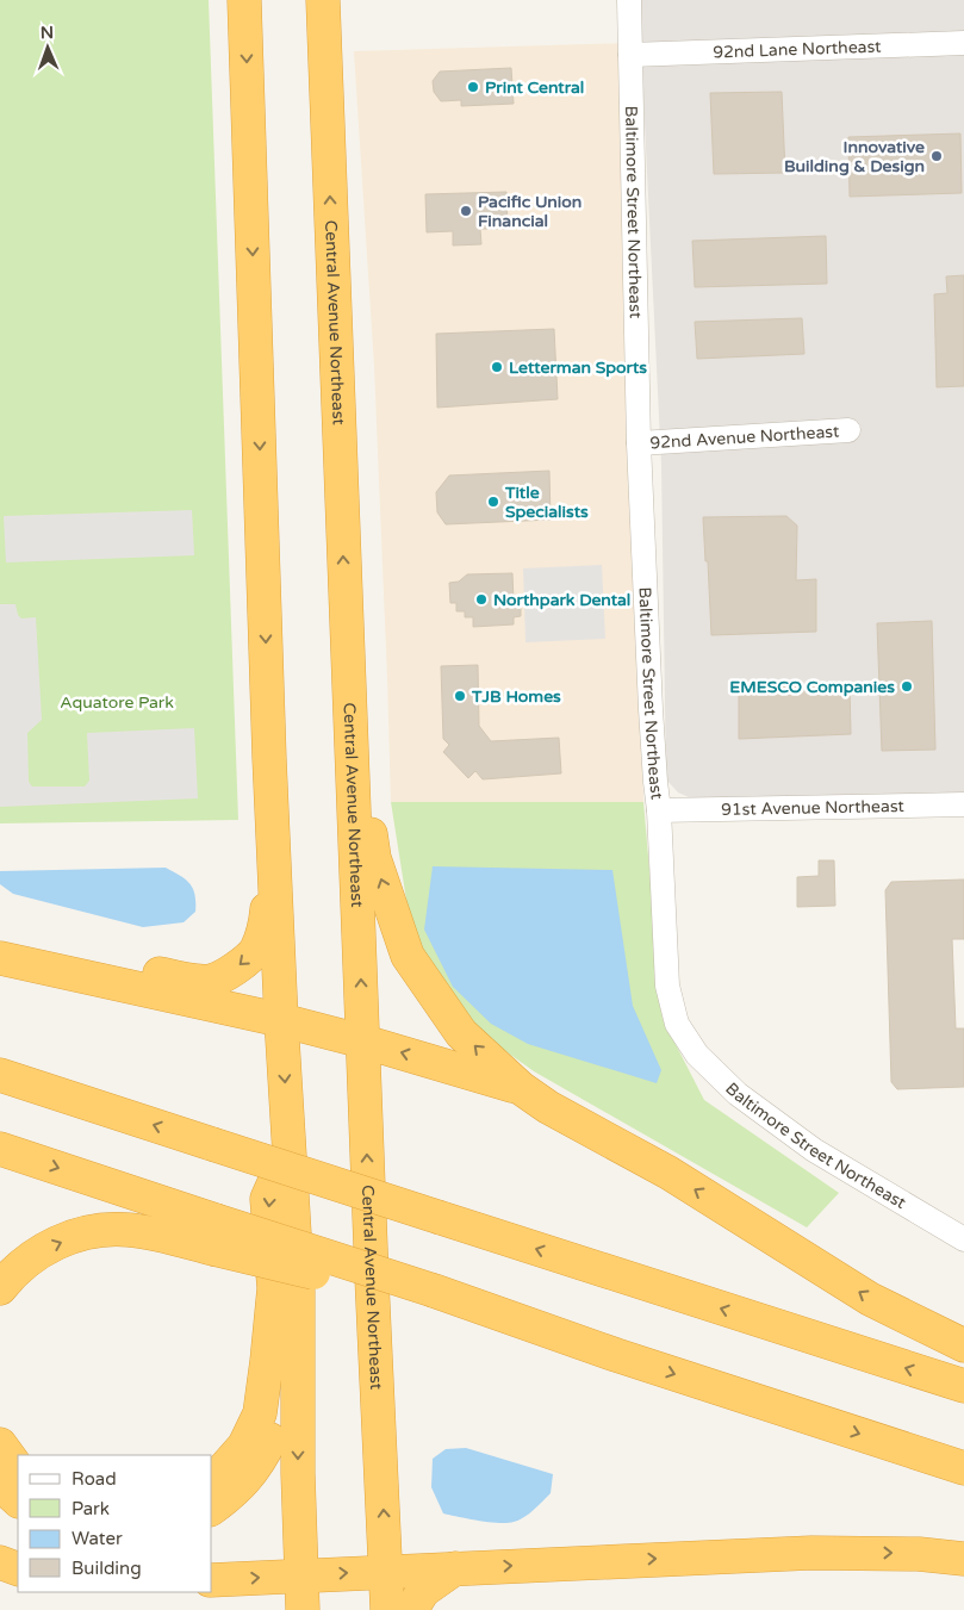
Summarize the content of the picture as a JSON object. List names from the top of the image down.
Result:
{
  "streets": {
    "highway": ["Central Avenue Northeast"],
    "street": [
      "92nd Lane Northeast",
      "Baltimore Street Northeast",
      "92nd Avenue Northeast",
      "91st Avenue Northeast"
    ]
  },
  "crossings": [
    ["92nd Lane Northeast", "Baltimore Street Northeast"],
    ["Baltimore Street Northeast", "92nd Avenue Northeast"],
    ["Baltimore Street Northeast", "91st Avenue Northeast"]
  ],
  "parks": ["Aquatore Park"],
  "places": [
    "Print Central",
    "Innovative Building & Design",
    "Pacific Union Financial",
    "Letterman Sports",
    "Title Specialists",
    "Northpark Dental",
    "EMESCO Companies",
    "TJB Homes"
  ],
  "legend": [
    "Road",
    "Park",
    "Water",
    "Building"
  ],
  "north": "top"
}
